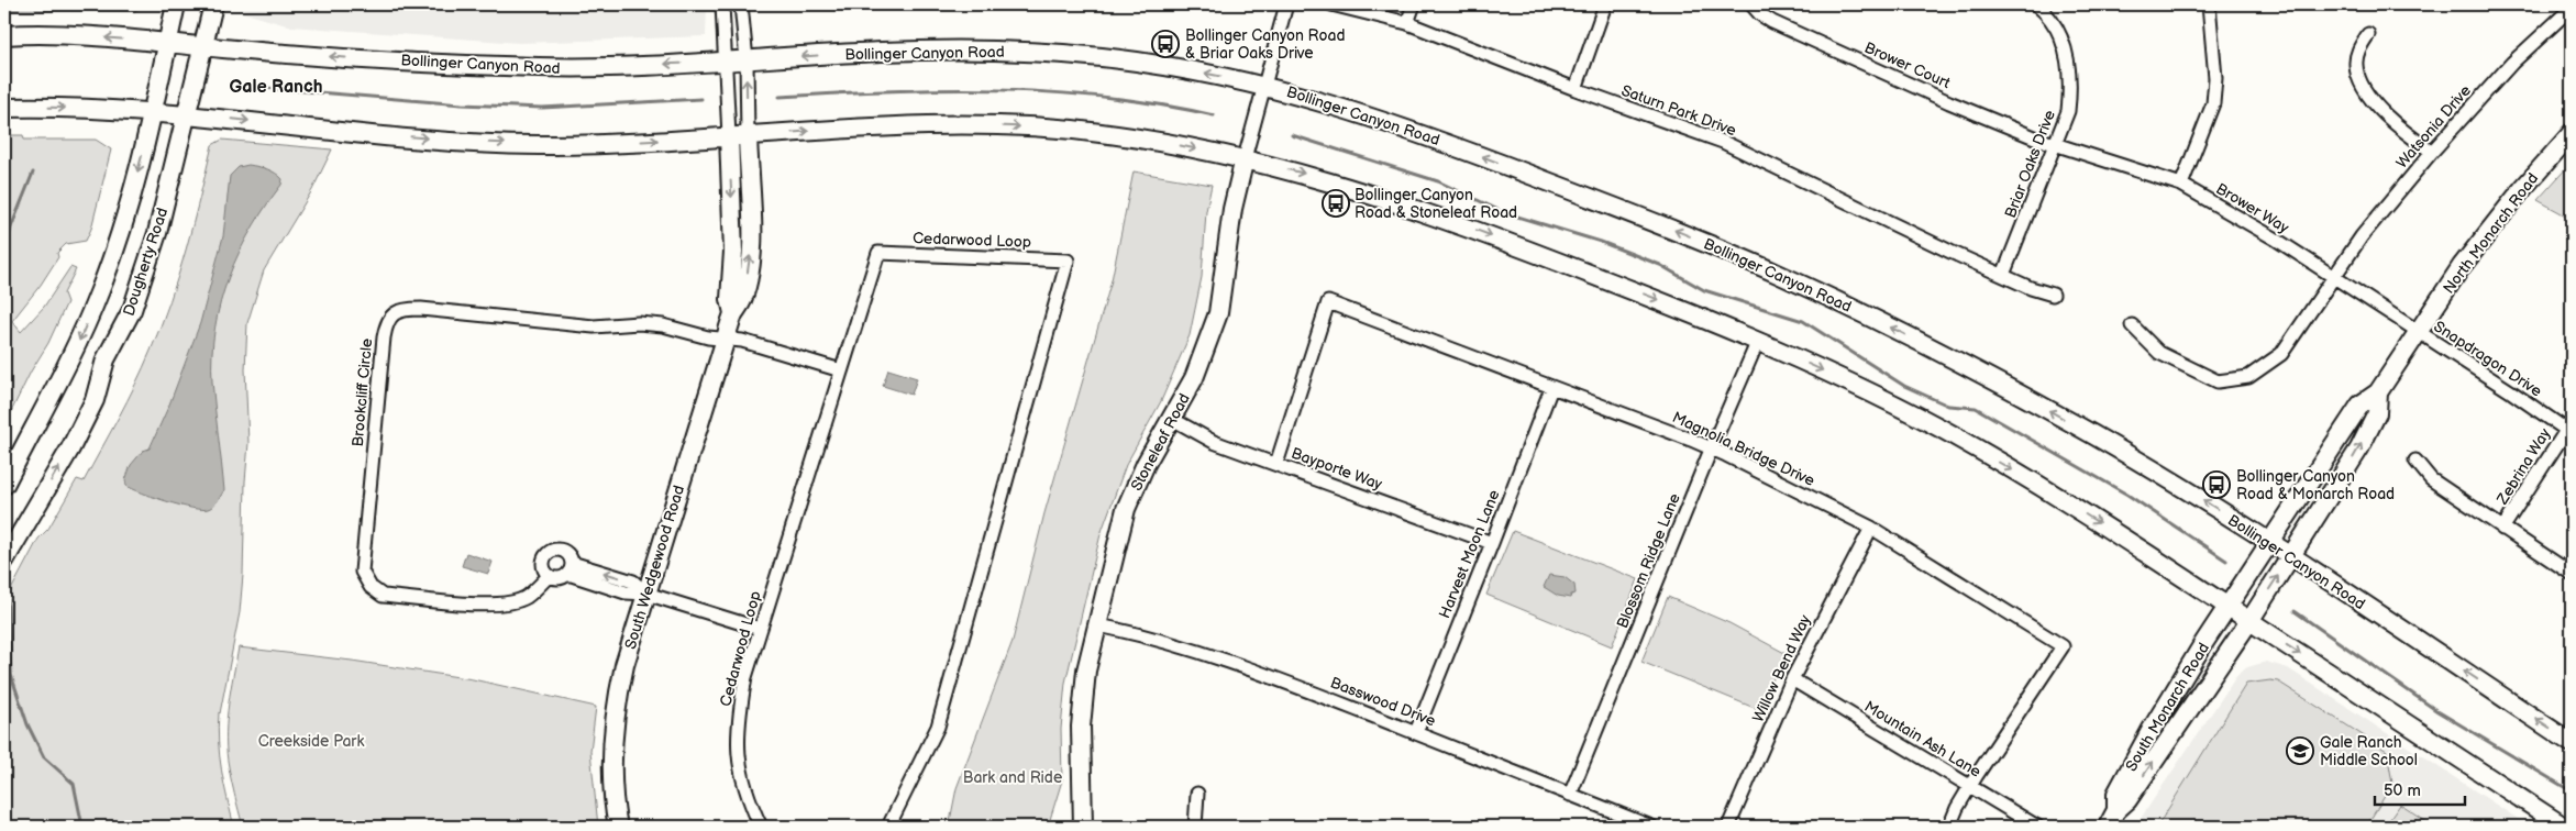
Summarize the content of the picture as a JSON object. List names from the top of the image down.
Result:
{
  "streets": {
    "main road": [
      "Bollinger Canyon Road",
      "North Monarch Road",
      "Dougherty Road",
      "Stoneleaf Road",
      "South Wedgewood Road",
      "South Monarch Road"
    ],
    "street": [
      "Brower Court",
      "Saturn Park Drive",
      "Watsonia Drive",
      "Briar Oaks Drive",
      "Brower Way",
      "Cedarwood Loop",
      "Snapdragon Drive",
      "Brookcliff Circle",
      "Magnolia Bridge Drive",
      "Zebrina Way",
      "Bayporte Way",
      "Harvest Moon Lane",
      "Blossom Ridge Lane",
      "Willow Bend Way",
      "Basswood Drive",
      "Mountain Ash Lane"
    ]
  },
  "crossings": [
    ["Bollinger Canyon Road", "North Monarch Road"],
    ["Bollinger Canyon Road", "Dougherty Road"],
    ["Brower Court", "Briar Oaks Drive"],
    ["Brower Court", "Brower Way"],
    ["Saturn Park Drive", "Briar Oaks Drive"],
    ["Watsonia Drive", "Brower Way"],
    ["Briar Oaks Drive", "Brower Way"],
    ["Brower Way", "North Monarch Road"],
    ["Brower Way", "Snapdragon Drive"],
    ["North Monarch Road", "Snapdragon Drive"],
    ["North Monarch Road", "South Monarch Road"],
    ["Snapdragon Drive", "Zebrina Way"],
    ["Brookcliff Circle", "South Wedgewood Road"],
    ["Stoneleaf Road", "Bayporte Way"],
    ["Stoneleaf Road", "Basswood Drive"],
    ["Magnolia Bridge Drive", "Bayporte Way"],
    ["Magnolia Bridge Drive", "Harvest Moon Lane"],
    ["Magnolia Bridge Drive", "Blossom Ridge Lane"],
    ["Magnolia Bridge Drive", "Willow Bend Way"],
    ["Magnolia Bridge Drive", "Mountain Ash Lane"],
    ["Bayporte Way", "Harvest Moon Lane"],
    ["Harvest Moon Lane", "Basswood Drive"],
    ["Blossom Ridge Lane", "Basswood Drive"],
    ["Willow Bend Way", "Mountain Ash Lane"]
  ],
  "districts": ["Gale Ranch"],
  "parks": ["Creekside Park", "Bark and Ride"],
  "places": {
    "bus stop": ["Bollinger Canyon Road & Briar Oaks Drive", "Bollinger Canyon Road & Stoneleaf Road", "Bollinger Canyon Road & Monarch Road"],
    "school or university": ["Gale Ranch Middle School"]
  },
  "scale_bar": "50 m"
}
